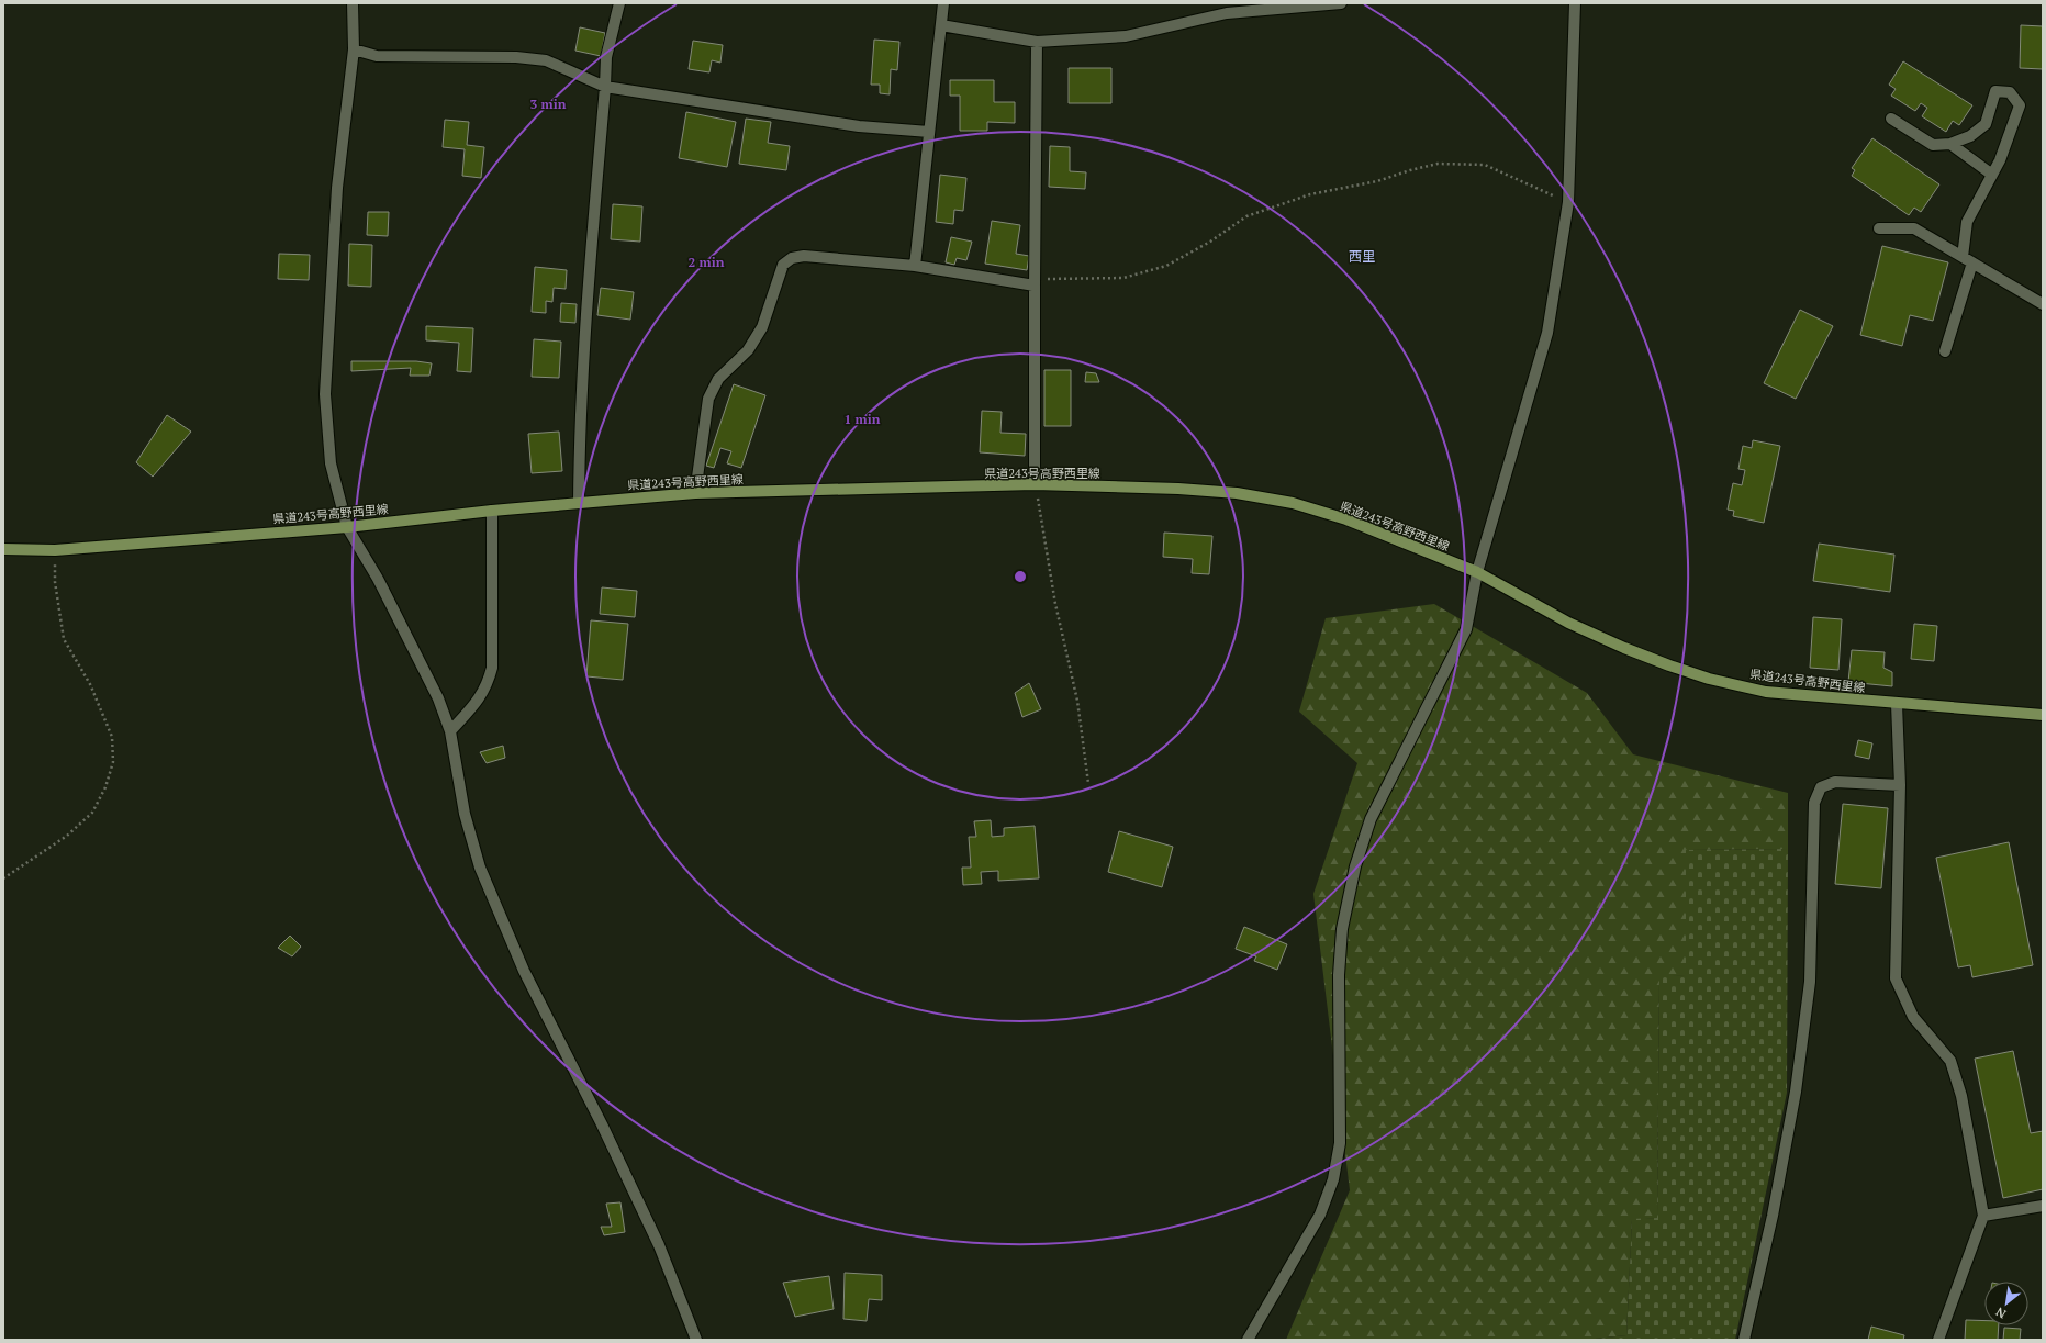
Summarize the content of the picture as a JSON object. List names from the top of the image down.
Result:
{
  "streets": {
    "main road": ["県道243号高野西里線"]
  },
  "districts": ["西里"],
  "north": "bottom left",
  "rings": ["3 min", "2 min", "1 min"]
}
